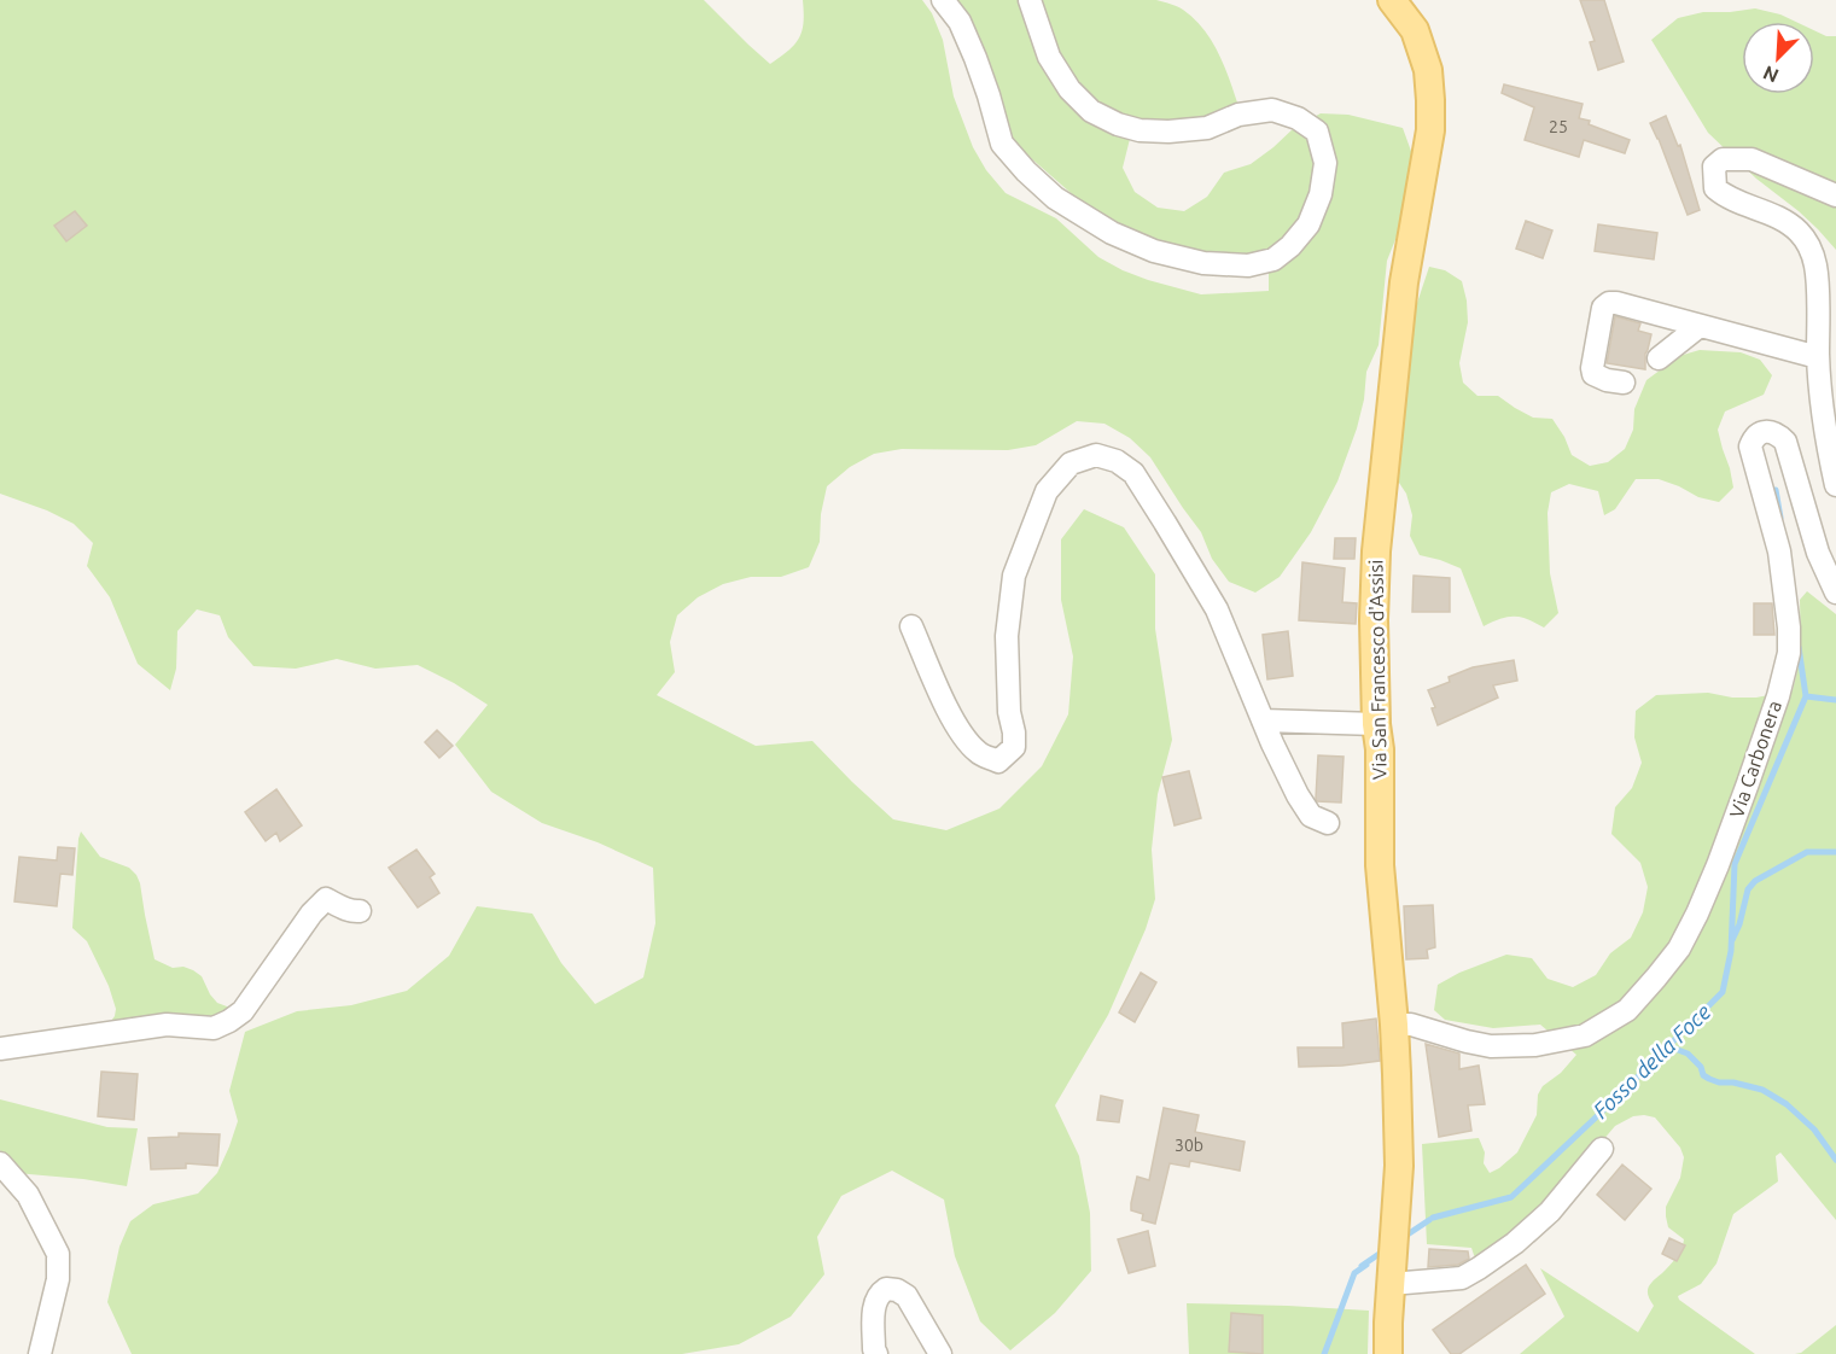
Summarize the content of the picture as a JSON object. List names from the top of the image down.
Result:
{
  "streets": {
    "main road": ["Via San Francesco d'Assisi"],
    "street": ["Via Carbonera"]
  },
  "crossings": [
    ["Via San Francesco d'Assisi", "Via Carbonera"]
  ],
  "water": ["Fosso della Foce"],
  "house_numbers": ["25", "30b"],
  "north": "bottom left"
}
